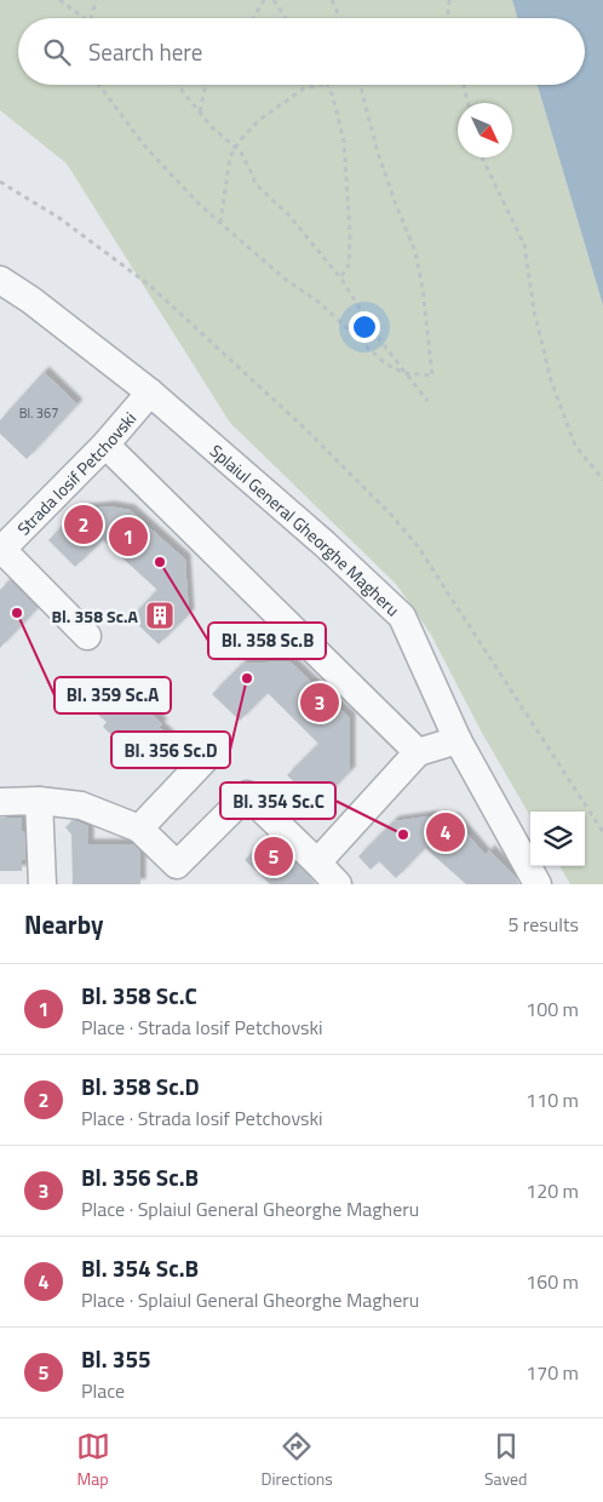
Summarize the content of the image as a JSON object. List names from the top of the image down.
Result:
{
  "streets": {
    "street": ["Strada Iosif Petchovski", "Splaiul General Gheorghe Magheru"]
  },
  "crossings": [
    ["Strada Iosif Petchovski", "Splaiul General Gheorghe Magheru"]
  ],
  "places": {
    "other": [
      "Bl. 358 Sc.B",
      "Bl. 359 Sc.A",
      "Bl. 356 Sc.D",
      "Bl. 354 Sc.C"
    ],
    "building": ["Bl. 358 Sc.A"]
  },
  "house_numbers": ["Bl. 367"],
  "north": "bottom right",
  "page": {
    "search": "Search here",
    "pins": [
      "2",
      "1",
      "3",
      "4",
      "5"
    ],
    "heading": ["Nearby", "5 results"],
    "list": [
      {
        "mark": "1",
        "name": "Bl. 358 Sc.C",
        "note": "Place · Strada Iosif Petchovski",
        "value": "100 m"
      },
      {
        "mark": "2",
        "name": "Bl. 358 Sc.D",
        "note": "Place · Strada Iosif Petchovski",
        "value": "110 m"
      },
      {
        "mark": "3",
        "name": "Bl. 356 Sc.B",
        "note": "Place · Splaiul General Gheorghe Magheru",
        "value": "120 m"
      },
      {
        "mark": "4",
        "name": "Bl. 354 Sc.B",
        "note": "Place · Splaiul General Gheorghe Magheru",
        "value": "160 m"
      },
      {
        "mark": "5",
        "name": "Bl. 355",
        "note": "Place",
        "value": "170 m"
      }
    ],
    "nav": ["Map", "Directions", "Saved"]
  }
}
